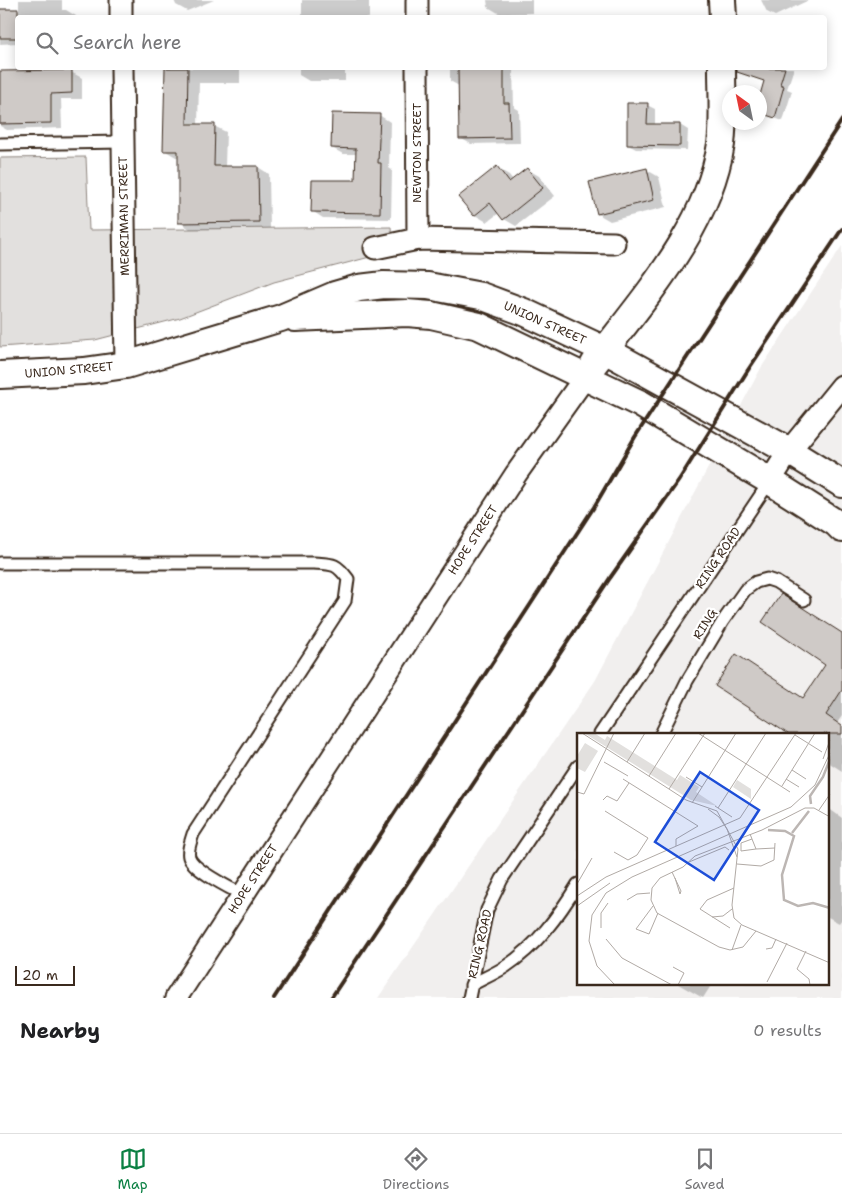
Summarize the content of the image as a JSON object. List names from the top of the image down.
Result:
{
  "streets": {
    "street": [
      "NEWTON STREET",
      "MERRIMAN STREET",
      "UNION STREET",
      "HOPE STREET",
      "RING ROAD"
    ],
    "lane": ["RING"]
  },
  "crossings": [
    ["MERRIMAN STREET", "UNION STREET"],
    ["UNION STREET", "HOPE STREET"],
    ["UNION STREET", "RING ROAD"]
  ],
  "scale_bar": "20 m",
  "north": "top left",
  "page": {
    "search": "Search here",
    "scale": "20 m",
    "heading": ["Nearby", "0 results"],
    "nav": ["Map", "Directions", "Saved"]
  }
}
